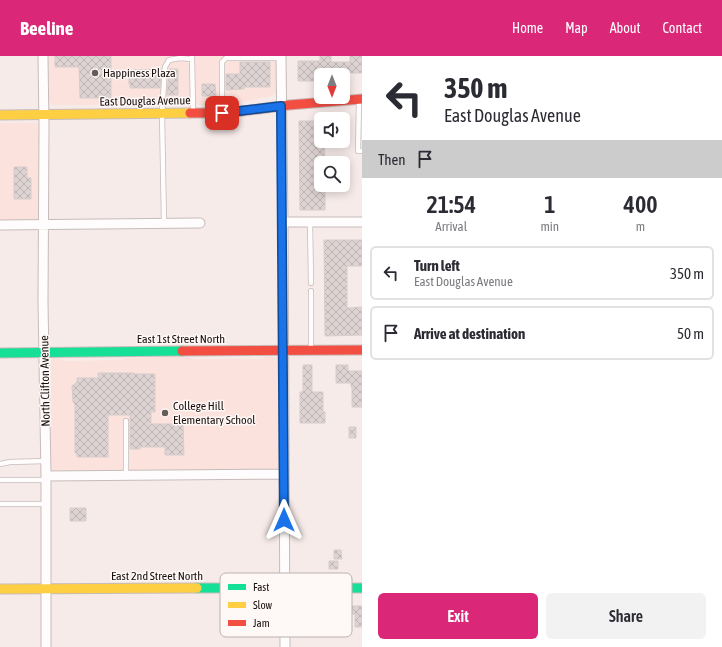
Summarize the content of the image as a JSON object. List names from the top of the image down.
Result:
{
  "streets": {
    "street": [
      "East Douglas Avenue",
      "East 1st Street North",
      "North Clifton Avenue",
      "East 2nd Street North"
    ]
  },
  "crossings": [
    ["East Douglas Avenue", "North Clifton Avenue"],
    ["East 1st Street North", "North Clifton Avenue"],
    ["North Clifton Avenue", "East 2nd Street North"]
  ],
  "places": ["Happiness Plaza", "College Hill Elementary School"],
  "legend": ["Fast", "Slow", "Jam"],
  "north": "bottom",
  "page": {
    "header": "Beeline",
    "nav": [
      "Home",
      "Map",
      "About",
      "Contact"
    ],
    "turn": ["350 m", "East Douglas Avenue"],
    "then": "Then",
    "eta": [
      "21:54",
      "Arrival",
      "1",
      "min",
      "400",
      "m"
    ],
    "list": [
      {
        "name": "Turn left",
        "note": "East Douglas Avenue",
        "value": "350 m"
      },
      {
        "name": "Arrive at destination",
        "value": "50 m"
      }
    ],
    "buttons": ["Exit", "Share"]
  }
}
